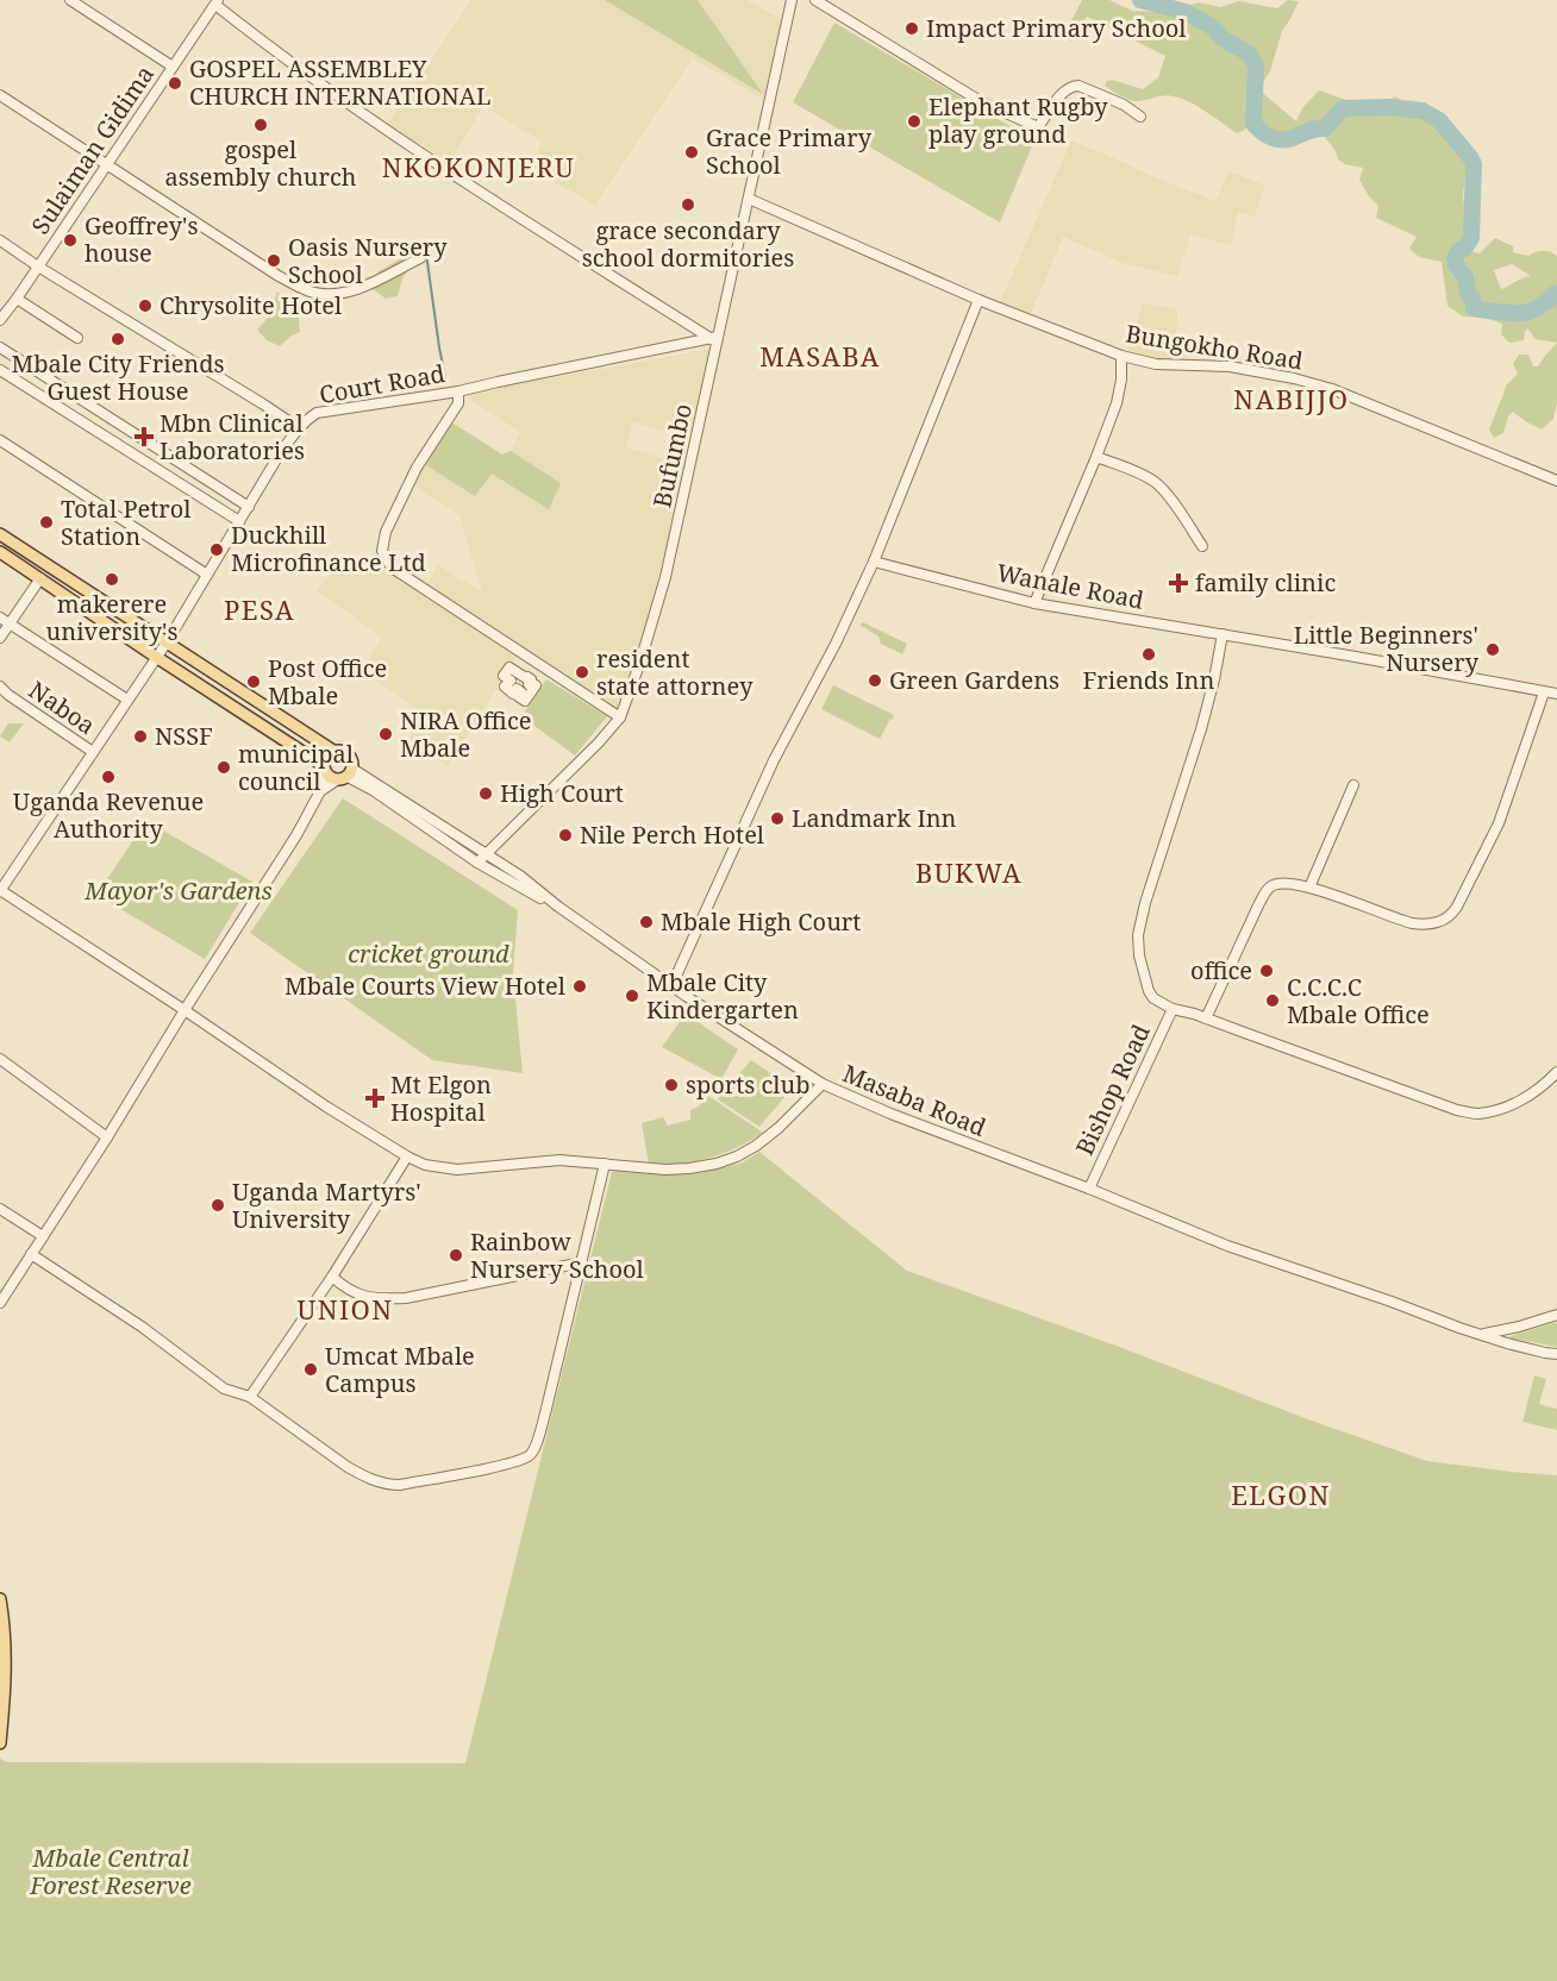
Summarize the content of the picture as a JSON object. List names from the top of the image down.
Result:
{
  "streets": {
    "street": [
      "Sulaiman Gidima",
      "Bungokho Road",
      "Court Road",
      "Bufumbo",
      "Wanale Road",
      "Naboa",
      "Bishop Road",
      "Masaba Road"
    ]
  },
  "crossings": [
    ["Bungokho Road", "Bufumbo"],
    ["Court Road", "Bufumbo"],
    ["Court Road", "Naboa"],
    ["Bufumbo", "Masaba Road"],
    ["Bishop Road", "Masaba Road"]
  ],
  "districts": [
    "NKOKONJERU",
    "MASABA",
    "NABIJJO",
    "PESA",
    "BUKWA",
    "UNION",
    "ELGON"
  ],
  "parks": ["Mayor's Gardens", "cricket ground", "Mbale Central Forest Reserve"],
  "places": {
    "other": [
      "Impact Primary School",
      "GOSPEL ASSEMBLEY CHURCH INTERNATIONAL",
      "Elephant Rugby play ground",
      "gospel assembly church",
      "Grace Primary School",
      "grace secondary school dormitories",
      "Geoffrey's house",
      "Oasis Nursery School",
      "Chrysolite Hotel",
      "Mbale City Friends Guest House",
      "Total Petrol Station",
      "Duckhill Microfinance Ltd",
      "makerere university's",
      "Little Beginners' Nursery",
      "Friends Inn",
      "resident state attorney",
      "Green Gardens",
      "Post Office Mbale",
      "NIRA Office Mbale",
      "NSSF",
      "municipal council",
      "Uganda Revenue Authority",
      "High Court",
      "Landmark Inn",
      "Nile Perch Hotel",
      "Mbale High Court",
      "office",
      "Mbale Courts View Hotel",
      "Mbale City Kindergarten",
      "C.C.C.C Mbale Office",
      "sports club",
      "Uganda Martyrs' University",
      "Rainbow Nursery School",
      "Umcat Mbale Campus"
    ],
    "health": ["Mbn Clinical Laboratories", "family clinic", "Mt Elgon Hospital"]
  }
}
